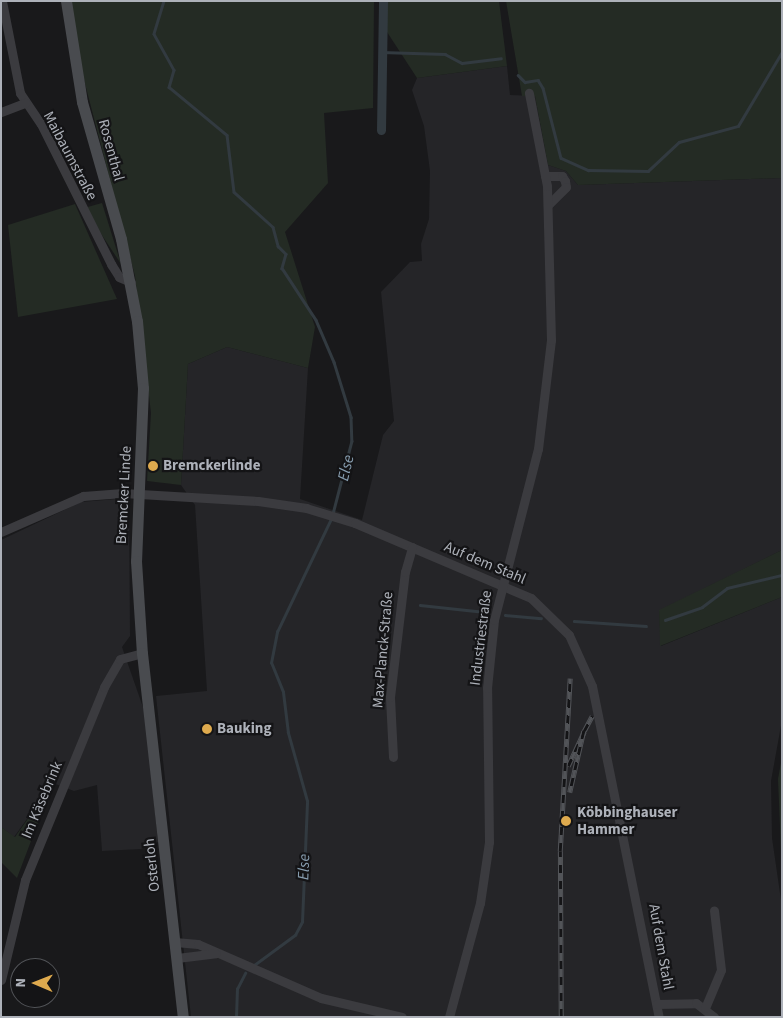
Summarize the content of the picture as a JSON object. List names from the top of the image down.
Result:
{
  "streets": {
    "main road": ["Rosenthal", "Bremcker Linde", "Osterloh"],
    "street": [
      "Maibaumstraße",
      "Auf dem Stahl",
      "Industriestraße",
      "Max-Planck-Straße",
      "Im Käsebrink"
    ]
  },
  "crossings": [
    ["Rosenthal", "Maibaumstraße"],
    ["Rosenthal", "Bremcker Linde"],
    ["Maibaumstraße", "Bremcker Linde"],
    ["Bremcker Linde", "Auf dem Stahl"],
    ["Bremcker Linde", "Im Käsebrink"],
    ["Bremcker Linde", "Osterloh"],
    ["Auf dem Stahl", "Industriestraße"],
    ["Auf dem Stahl", "Max-Planck-Straße"]
  ],
  "water": ["Else"],
  "places": ["Bremckerlinde", "Bauking", "Köbbinghauser Hammer"],
  "north": "left"
}
